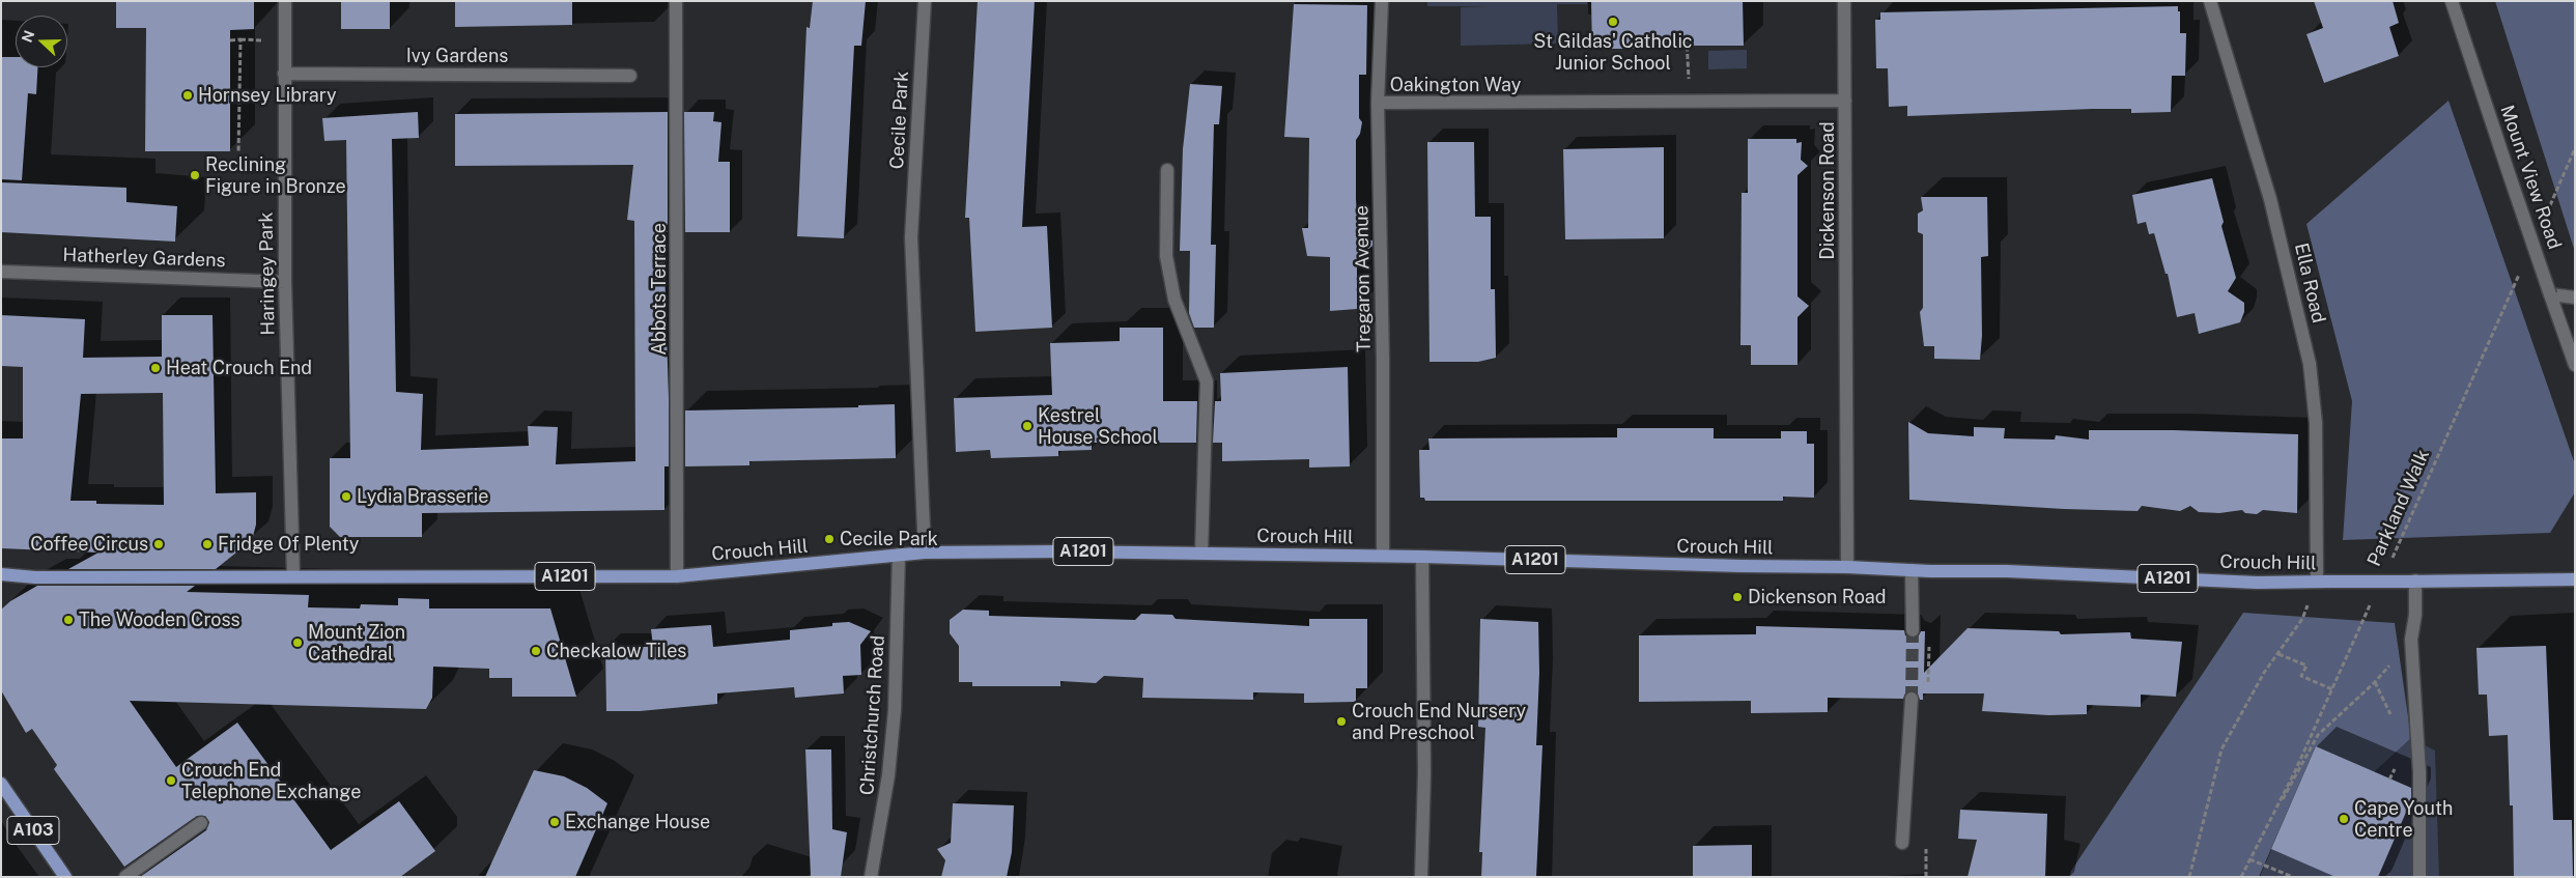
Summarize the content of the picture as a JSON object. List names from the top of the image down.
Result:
{
  "streets": {
    "main road": ["Crouch Hill", "A1201", "A103"],
    "street": [
      "Ivy Gardens",
      "Oakington Way",
      "Cecile Park",
      "Mount View Road",
      "Dickenson Road",
      "Hatherley Gardens",
      "Haringey Park",
      "Tregaron Avenue",
      "Ella Road",
      "Abbots Terrace",
      "Christchurch Road"
    ],
    "path": ["Parkland Walk"]
  },
  "crossings": [
    ["Ivy Gardens", "Haringey Park"],
    ["Oakington Way", "Dickenson Road"],
    ["Oakington Way", "Tregaron Avenue"],
    ["Cecile Park", "Crouch Hill"],
    ["Dickenson Road", "Crouch Hill"],
    ["Hatherley Gardens", "Haringey Park"],
    ["Haringey Park", "Crouch Hill"],
    ["Tregaron Avenue", "Crouch Hill"],
    ["Ella Road", "Crouch Hill"],
    ["Abbots Terrace", "Crouch Hill"],
    ["Crouch Hill", "Christchurch Road"]
  ],
  "places": [
    "St Gildas' Catholic Junior School",
    "Hornsey Library",
    "Reclining Figure in Bronze",
    "Heat Crouch End",
    "Kestrel House School",
    "Lydia Brasserie",
    "Cecile Park",
    "Coffee Circus",
    "Fridge Of Plenty",
    "Dickenson Road",
    "The Wooden Cross",
    "Mount Zion Cathedral",
    "Checkalow Tiles",
    "Crouch End Nursery and Preschool",
    "Crouch End Telephone Exchange",
    "Cape Youth Centre",
    "Exchange House"
  ],
  "north": "left"
}
